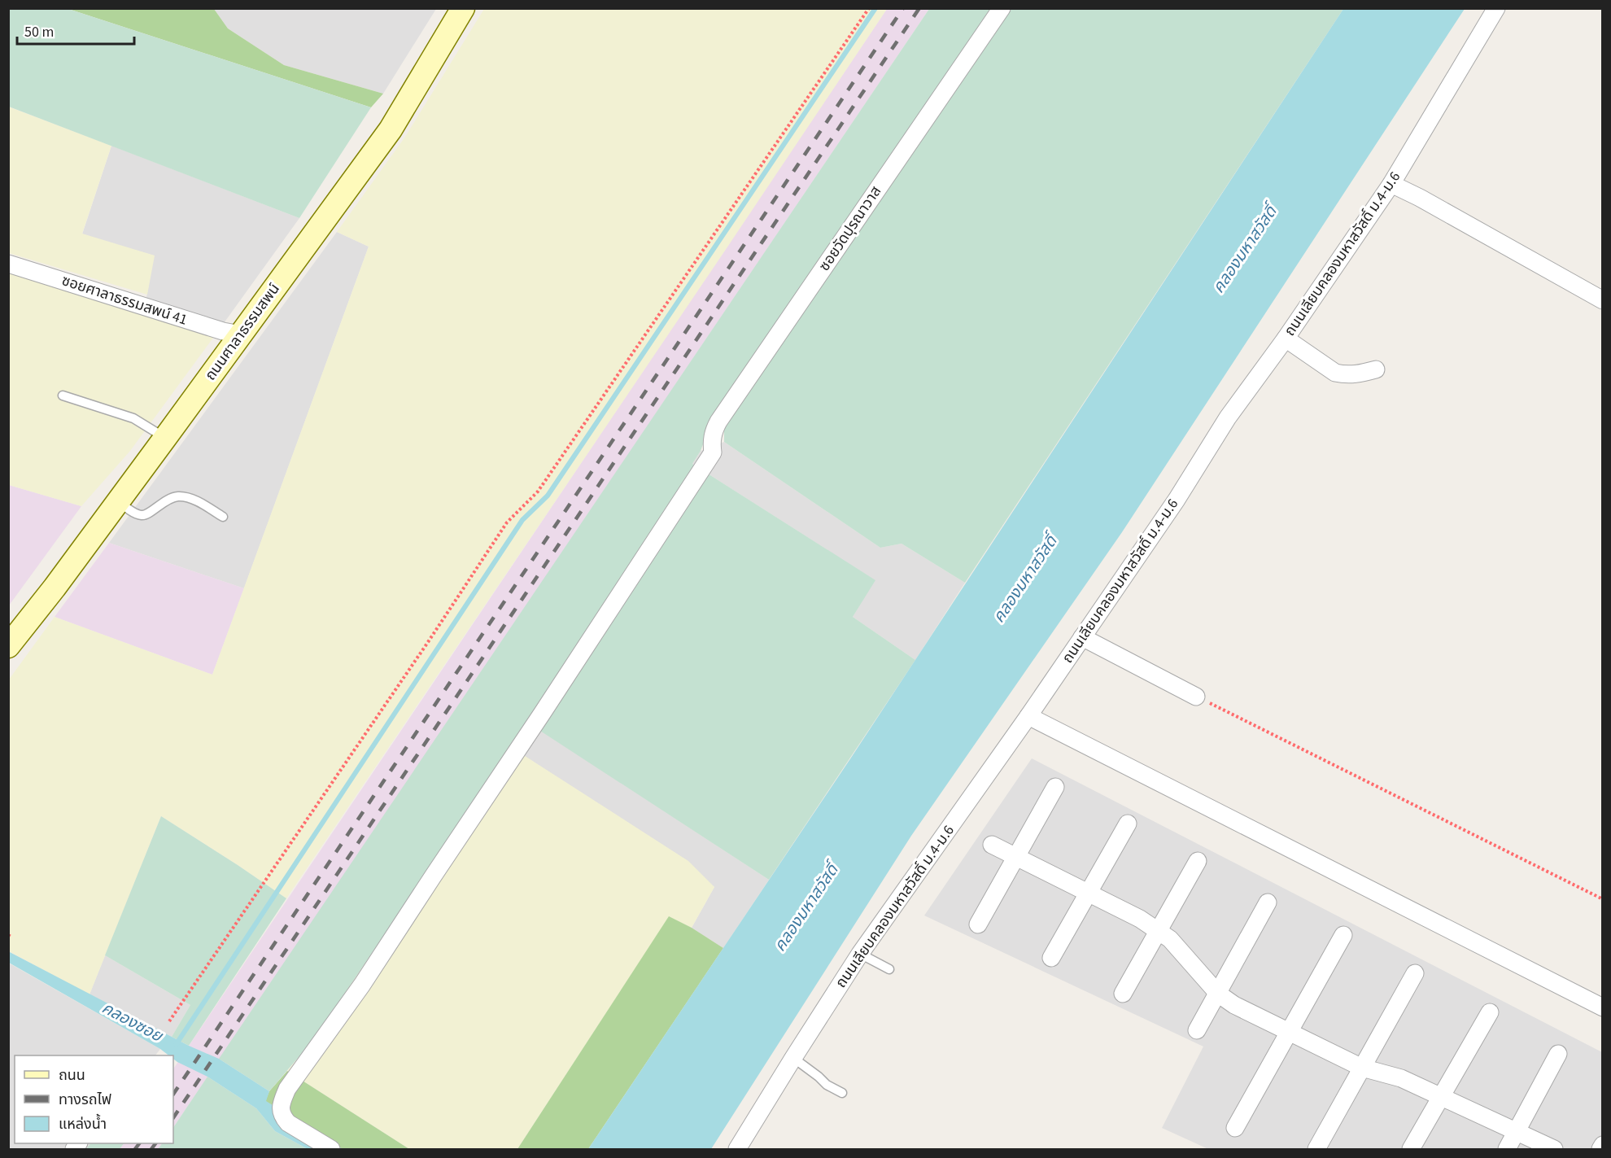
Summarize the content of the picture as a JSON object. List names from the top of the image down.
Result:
{
  "streets": {
    "street": [
      "ซอยวัดปุรณาวาส",
      "ถนนเลียบคลองมหาสวัสดิ์ ม.4-ม.6",
      "ซอยศาลาธรรมสพน์ 41",
      "ถนนศาลาธรรมสพน์"
    ]
  },
  "crossings": [
    ["ซอยศาลาธรรมสพน์ 41", "ถนนศาลาธรรมสพน์"]
  ],
  "water": ["คลองมหาสวัสดิ์", "คลองซอย"],
  "legend": ["ถนน", "ทางรถไฟ", "แหล่งน้ำ"],
  "scale_bar": "50 m"
}
